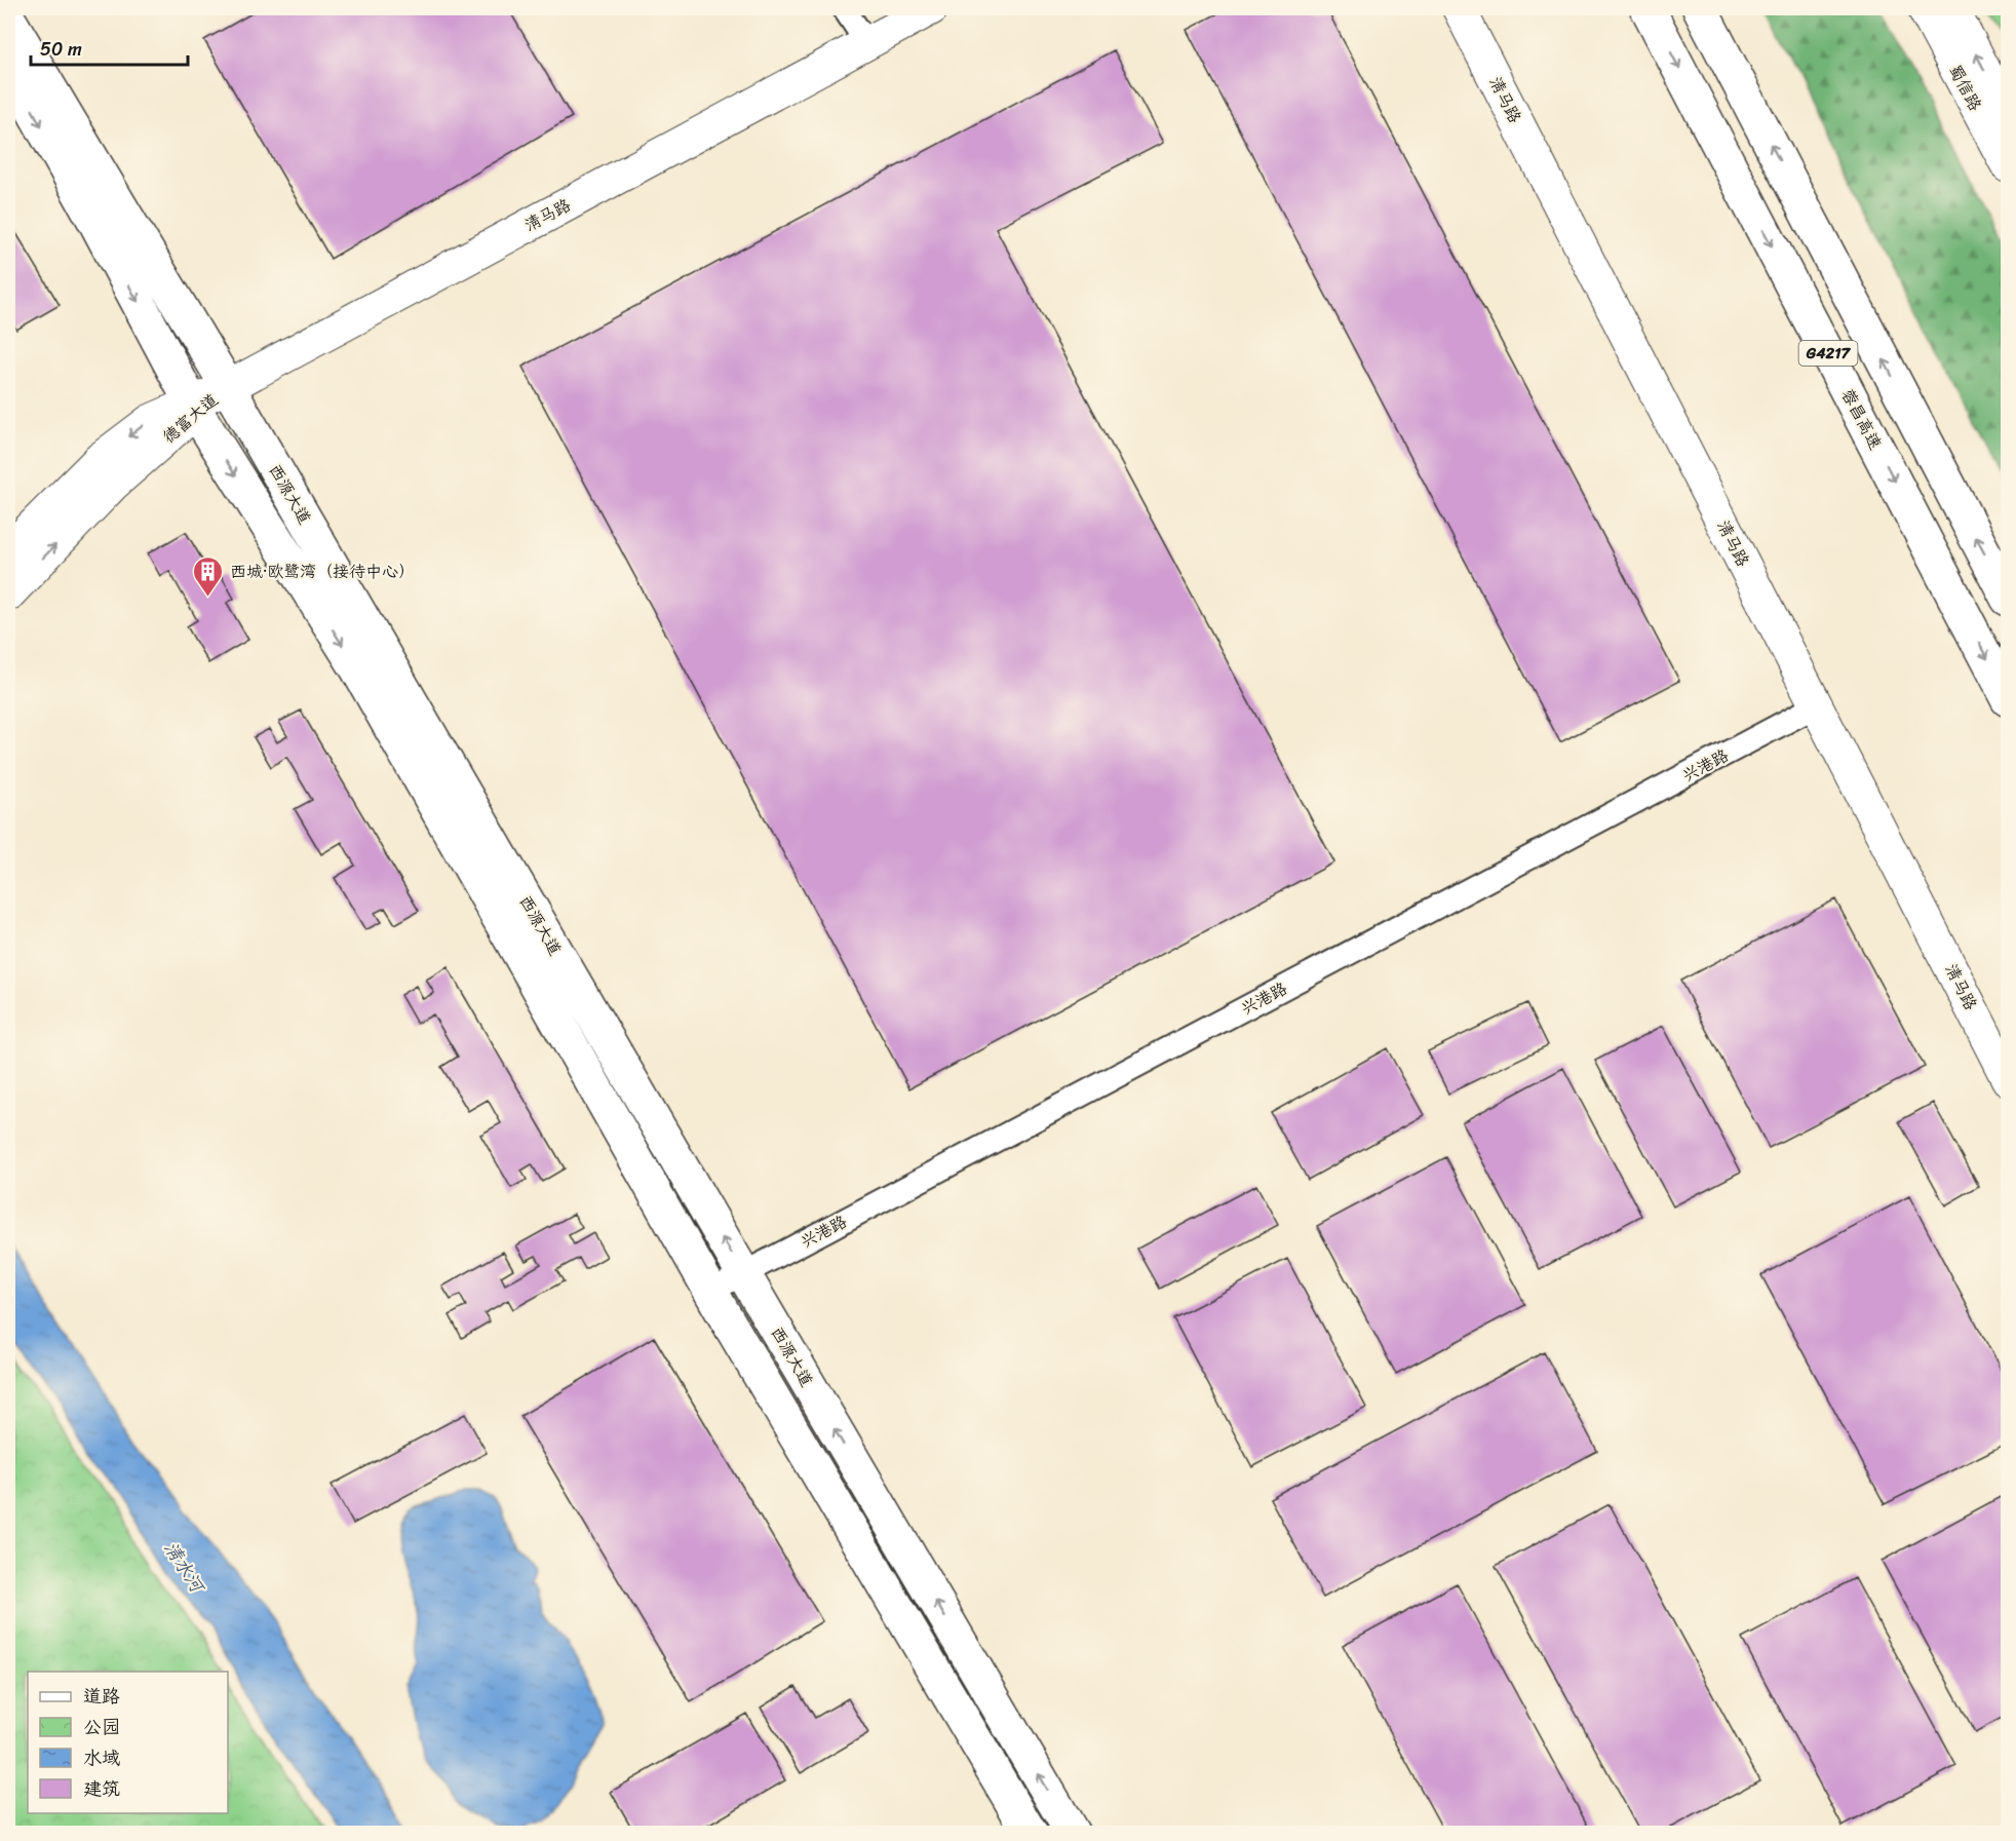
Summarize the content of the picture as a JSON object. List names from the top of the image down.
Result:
{
  "streets": {
    "main road": ["G4217", "蓉昌高速", "西源大道"],
    "street": [
      "蜀信路",
      "清马路",
      "德富大道",
      "兴港路"
    ]
  },
  "crossings": [
    ["清马路", "德富大道"],
    ["清马路", "西源大道"],
    ["清马路", "兴港路"],
    ["德富大道", "西源大道"],
    ["西源大道", "兴港路"]
  ],
  "water": ["清水河"],
  "places": {
    "building": ["西城·欧鹭湾（接待中心）"]
  },
  "legend": [
    "道路",
    "公园",
    "水域",
    "建筑"
  ],
  "scale_bar": "50 m"
}
